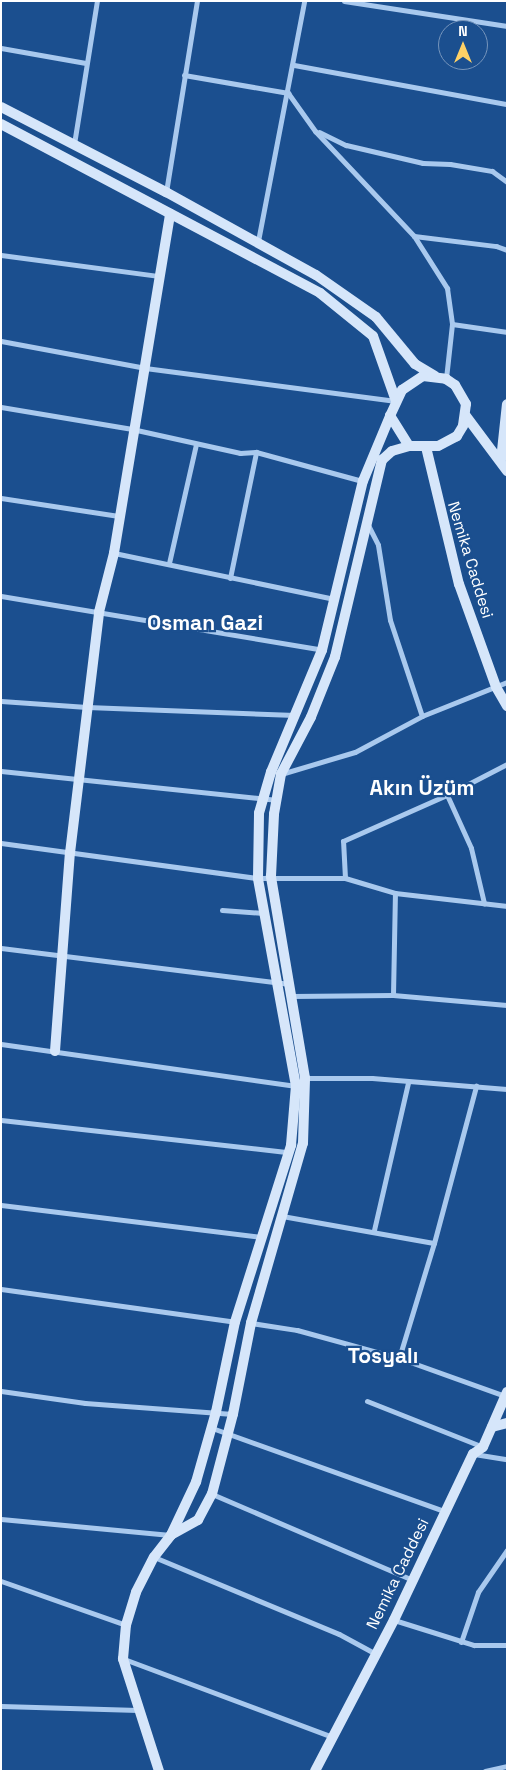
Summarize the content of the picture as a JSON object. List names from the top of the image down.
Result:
{
  "streets": {
    "main road": ["Nemika Caddesi"]
  },
  "districts": ["Osman Gazi", "Akın Üzüm", "Tosyalı"],
  "north": "top"
}
